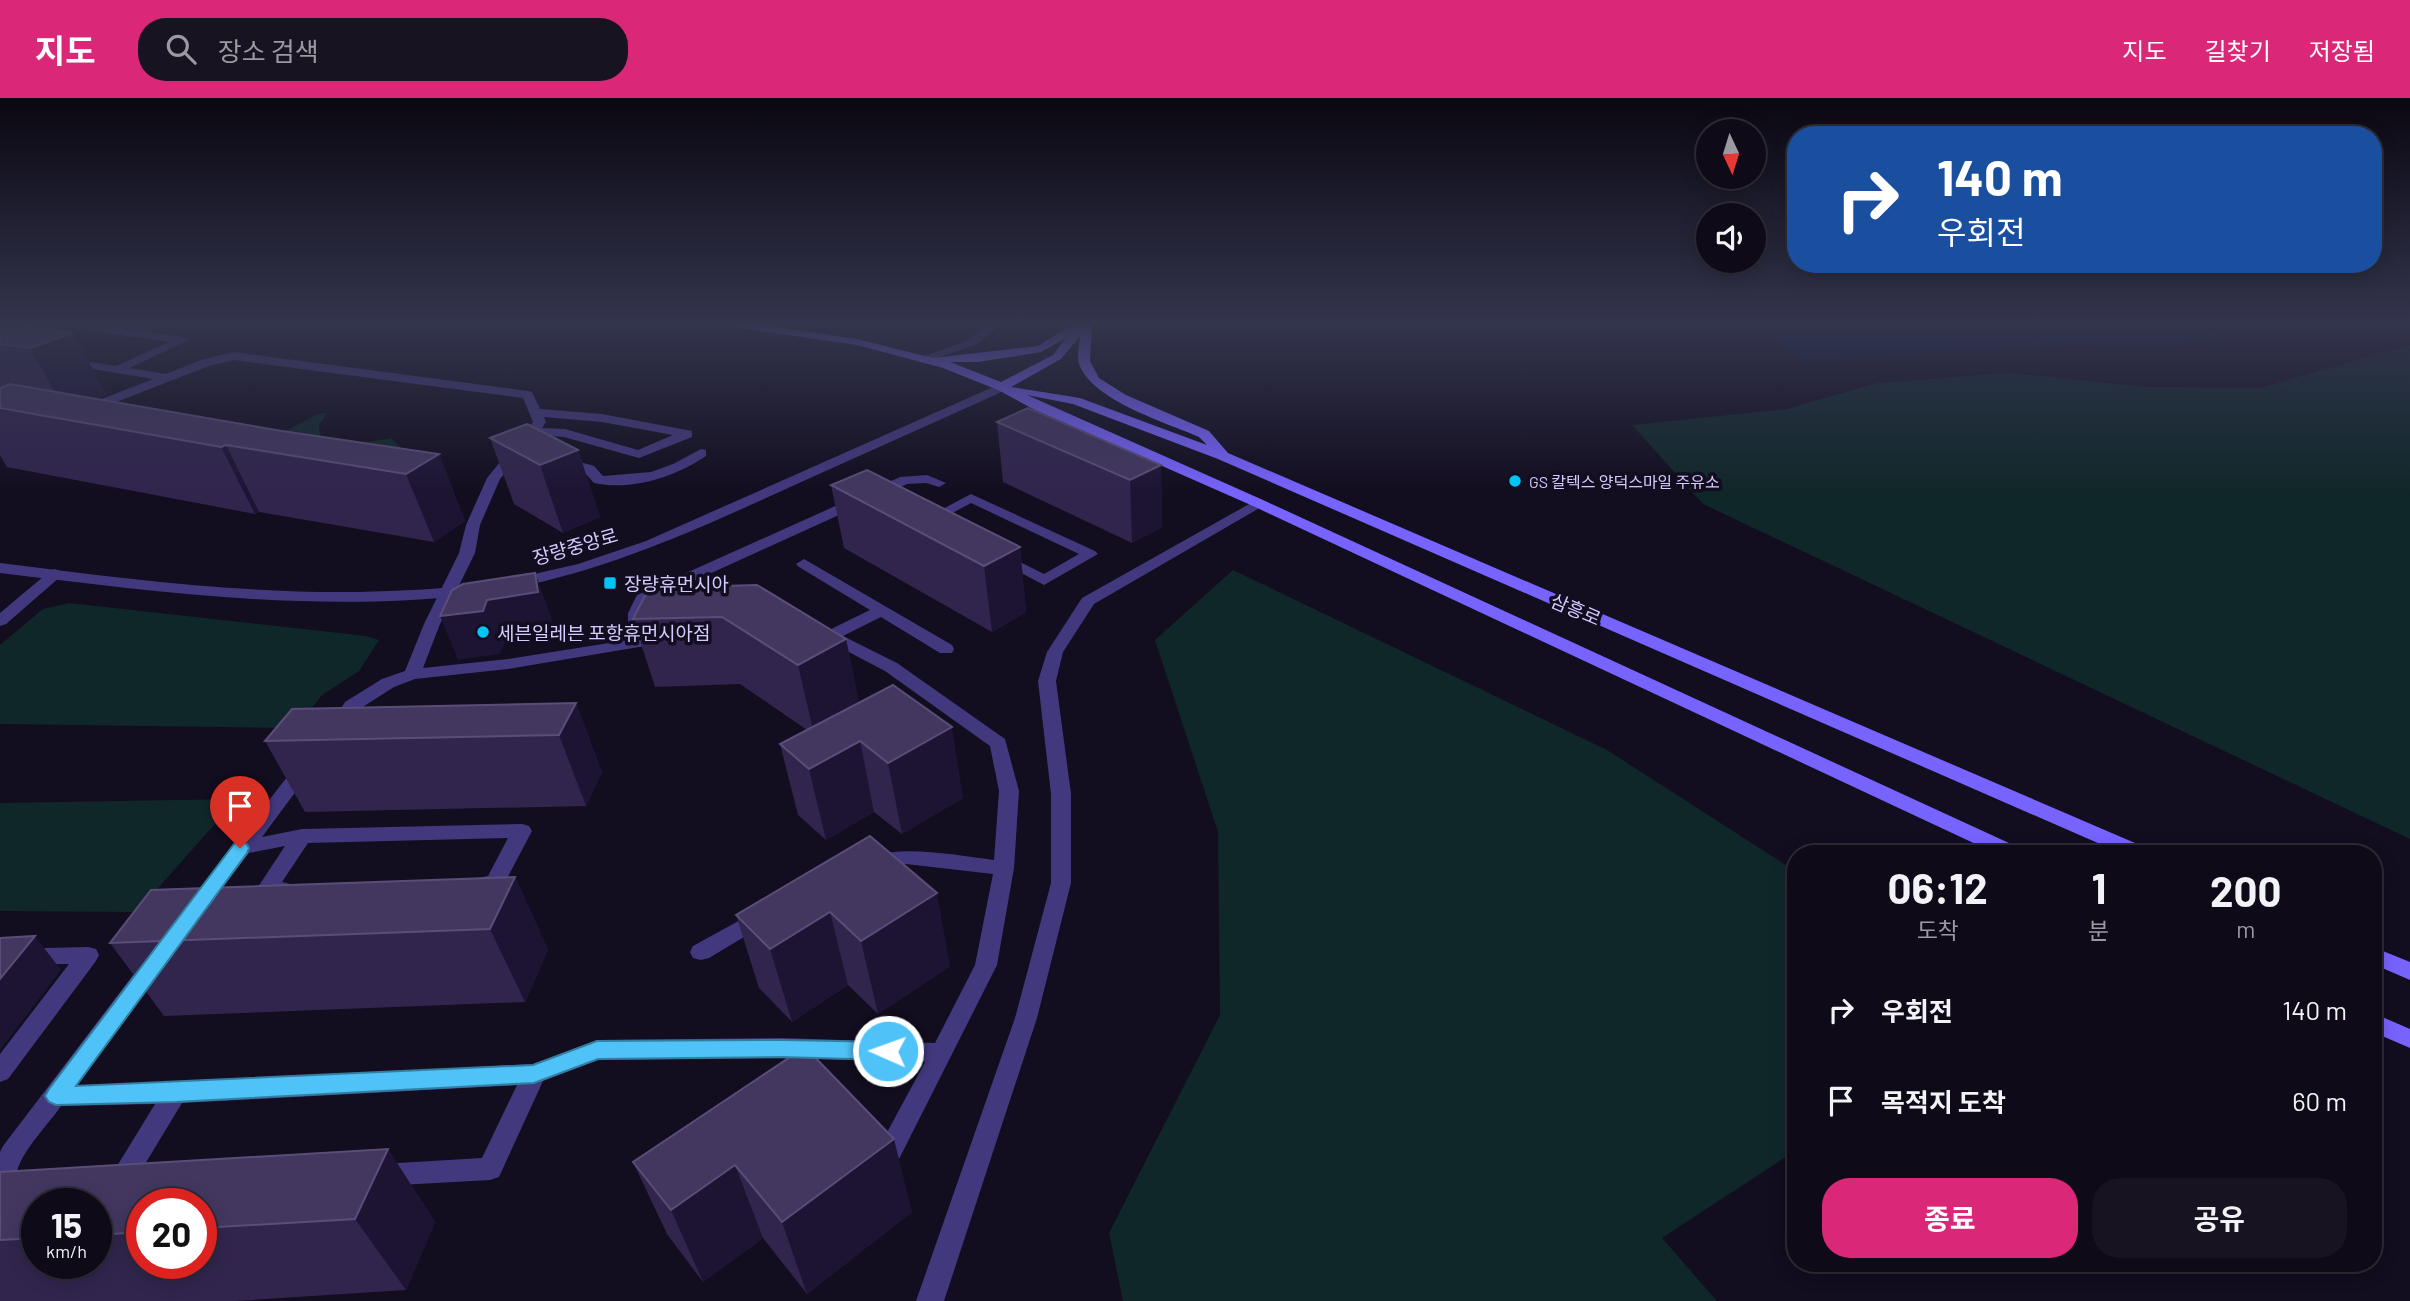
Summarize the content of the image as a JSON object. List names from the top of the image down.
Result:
{
  "streets": {
    "main road": ["삼흥로"],
    "street": ["장량중앙로"]
  },
  "crossings": [
    ["장량중앙로", "삼흥로"]
  ],
  "places": {
    "other": ["GS 칼텍스 양덕스마일 주유소", "세븐일레븐 포항휴먼시아점"],
    "transit": ["장량휴먼시아"]
  },
  "north": "bottom",
  "page": {
    "header": "지도",
    "search": "장소 검색",
    "nav": ["지도", "길찾기", "저장됨"],
    "turn": ["140 m", "우회전"],
    "eta": [
      "06:12",
      "도착",
      "1",
      "분",
      "200",
      "m"
    ],
    "list": [
      {
        "name": "우회전",
        "value": "140 m"
      },
      {
        "name": "목적지 도착",
        "value": "60 m"
      }
    ],
    "buttons": ["종료", "공유"],
    "speed": "15 km/h",
    "limit": "20"
  }
}
